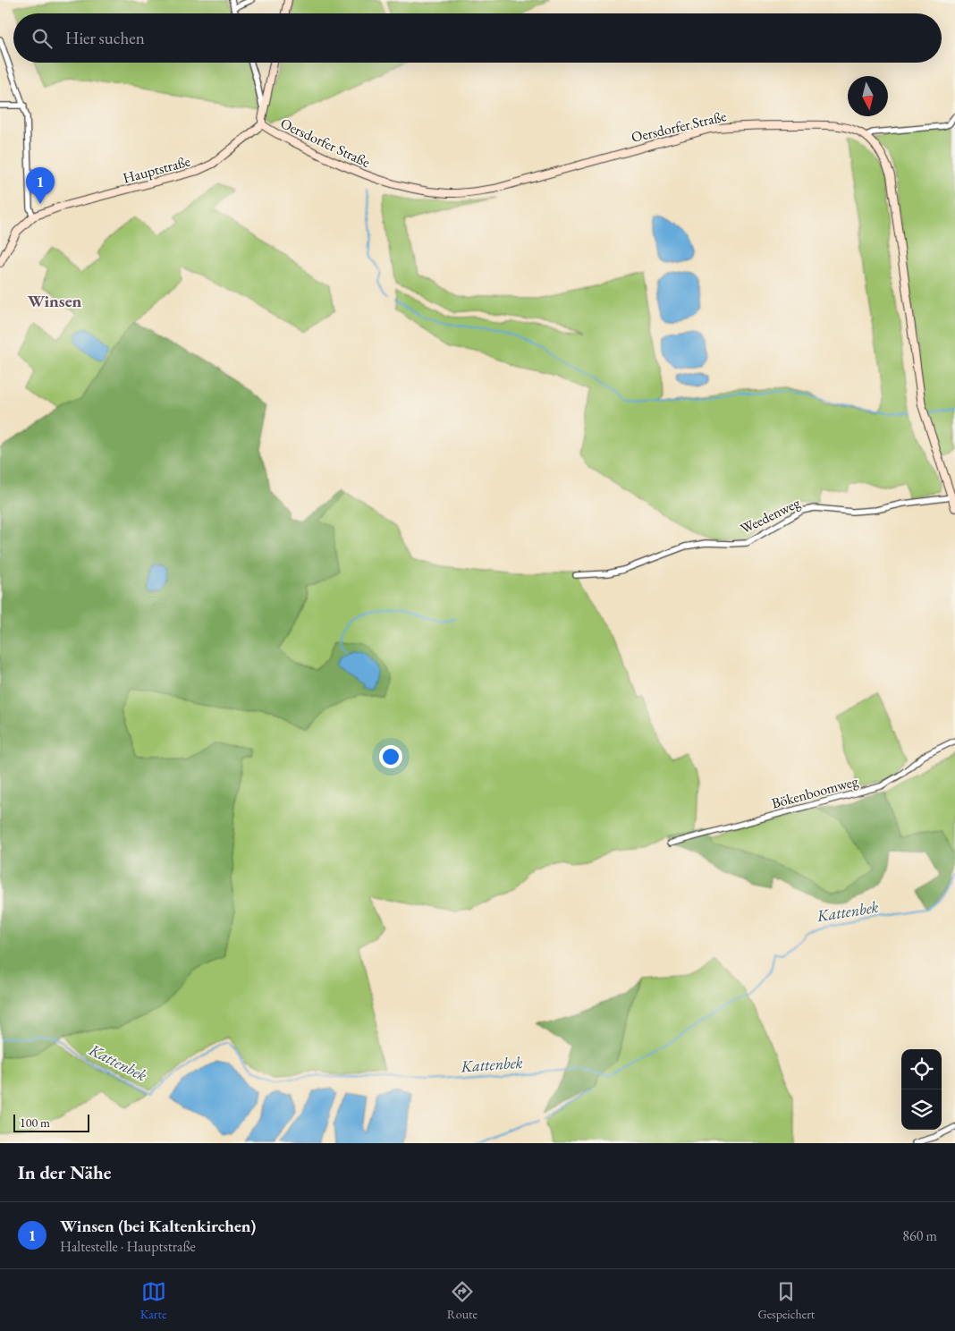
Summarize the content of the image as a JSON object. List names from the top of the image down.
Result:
{
  "streets": {
    "street": [
      "Oersdorfer Straße",
      "Hauptstraße",
      "Weedenweg",
      "Bökenboomweg"
    ]
  },
  "crossings": [
    ["Oersdorfer Straße", "Hauptstraße"],
    ["Oersdorfer Straße", "Weedenweg"]
  ],
  "districts": ["Winsen"],
  "water": ["Kattenbek"],
  "scale_bar": "100 m",
  "north": "bottom",
  "page": {
    "search": "Hier suchen",
    "pins": "1",
    "scale": "100 m",
    "heading": "In der Nähe",
    "list": [
      {
        "mark": "1",
        "name": "Winsen (bei Kaltenkirchen)",
        "note": "Haltestelle · Hauptstraße",
        "value": "860 m"
      }
    ],
    "nav": ["Karte", "Route", "Gespeichert"]
  }
}
